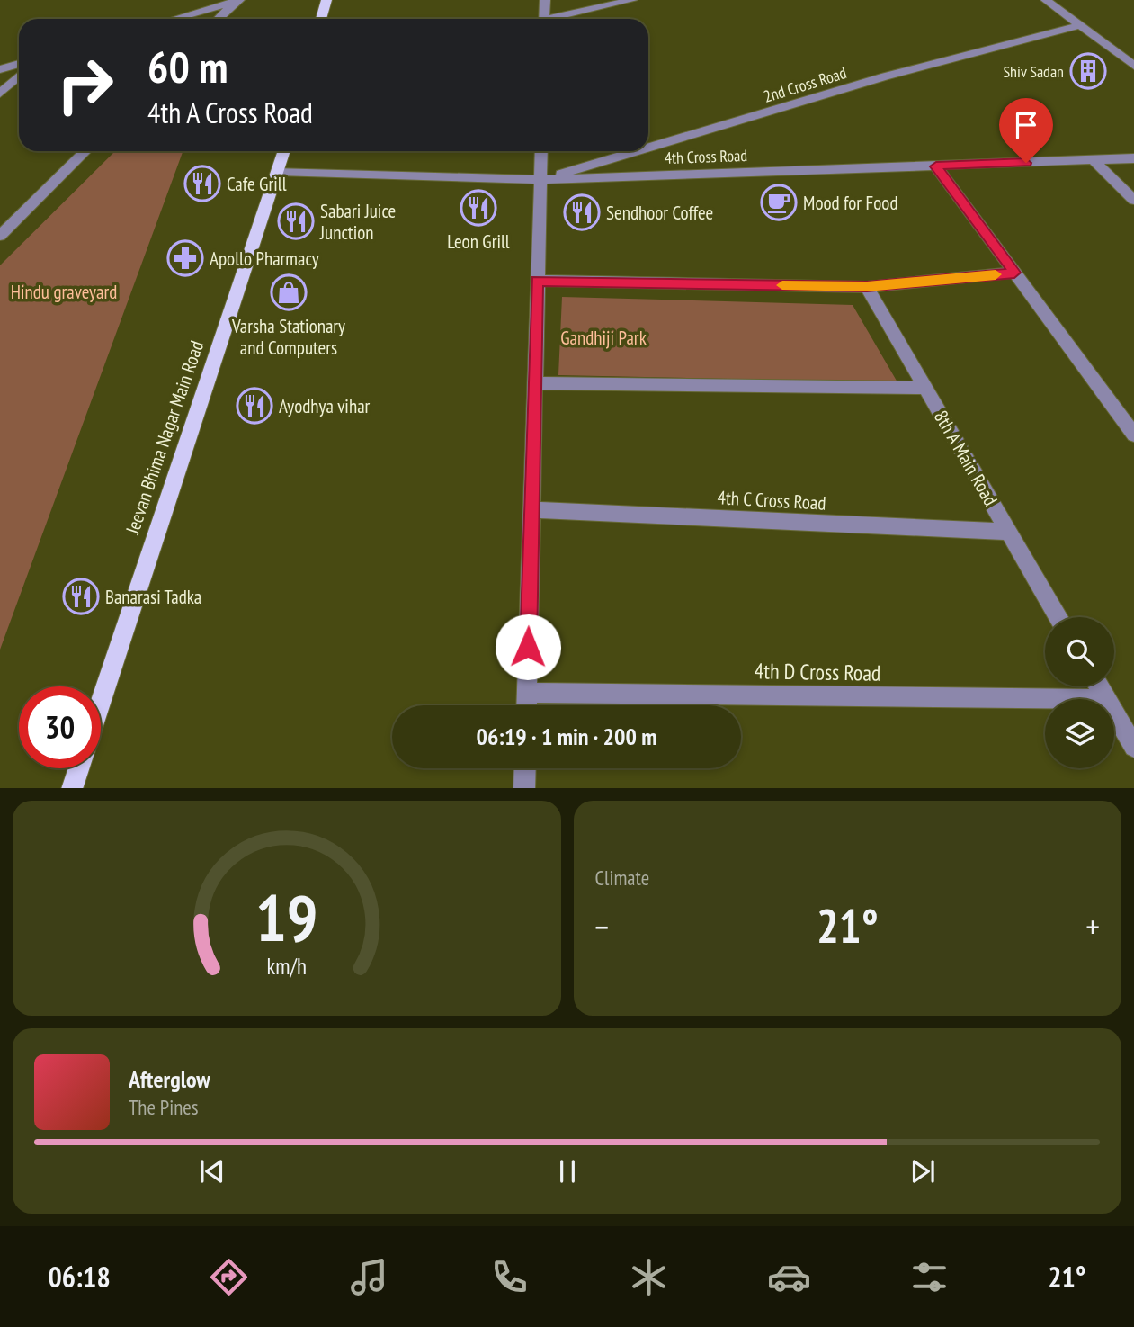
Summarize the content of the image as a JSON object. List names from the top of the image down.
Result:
{
  "streets": {
    "main road": ["Jeevan Bhima Nagar Main Road"],
    "street": [
      "2nd Cross Road",
      "4th Cross Road",
      "8th A Main Road",
      "4th C Cross Road",
      "4th D Cross Road"
    ]
  },
  "crossings": [
    ["2nd Cross Road", "4th Cross Road"],
    ["4th Cross Road", "Jeevan Bhima Nagar Main Road"],
    ["8th A Main Road", "4th C Cross Road"]
  ],
  "parks": ["Hindu graveyard", "Gandhiji Park"],
  "places": {
    "building": ["Shiv Sadan"],
    "restaurant": [
      "Cafe Grill",
      "Leon Grill",
      "Sendhoor Coffee",
      "Sabari Juice Junction",
      "Ayodhya vihar",
      "Banarasi Tadka"
    ],
    "cafe": ["Mood for Food"],
    "pharmacy": ["Apollo Pharmacy"],
    "shop": ["Varsha Stationary and Computers"]
  },
  "page": {
    "turn": ["60 m", "4th A Cross Road"],
    "limit": "30",
    "trip": "06:19 · 1 min · 200 m",
    "tile": "Climate",
    "heat": ["−", "21°", "+"],
    "song": ["Afterglow", "The Pines"],
    "tabs": ["06:18", "21°"],
    "gauge": ["19", "km/h"]
  }
}
